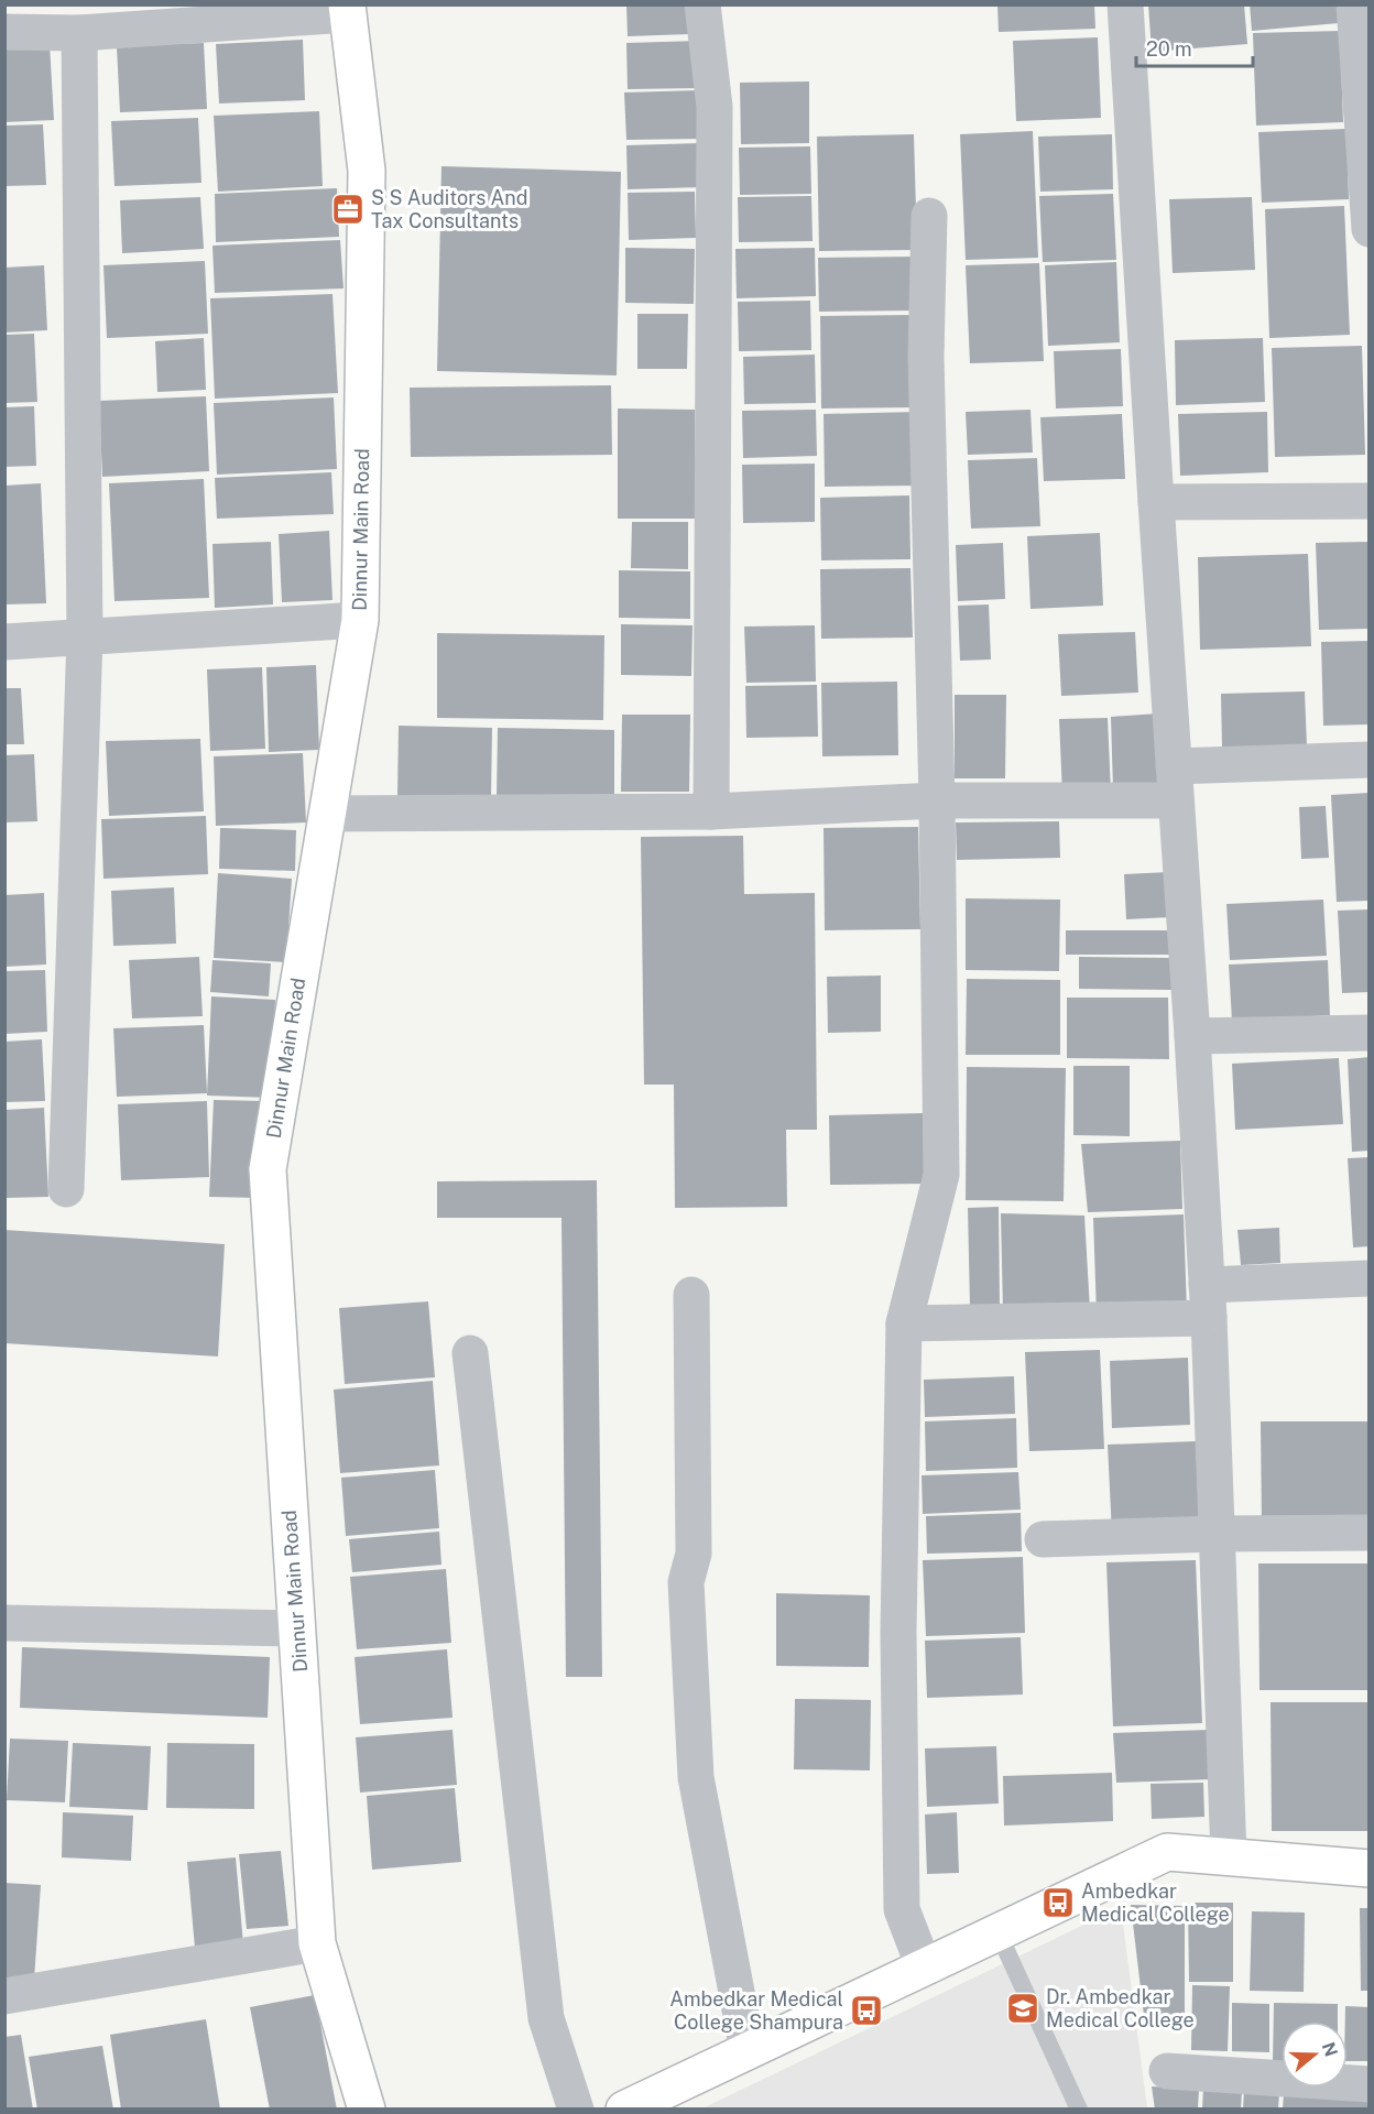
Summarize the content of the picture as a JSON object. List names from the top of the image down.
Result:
{
  "streets": {
    "street": ["Dinnur Main Road"]
  },
  "places": {
    "office": ["S S Auditors And Tax Consultants"],
    "bus stop": ["Ambedkar Medical College", "Ambedkar Medical College Shampura"],
    "school or university": ["Dr. Ambedkar Medical College"]
  },
  "scale_bar": "20 m",
  "north": "right"
}
